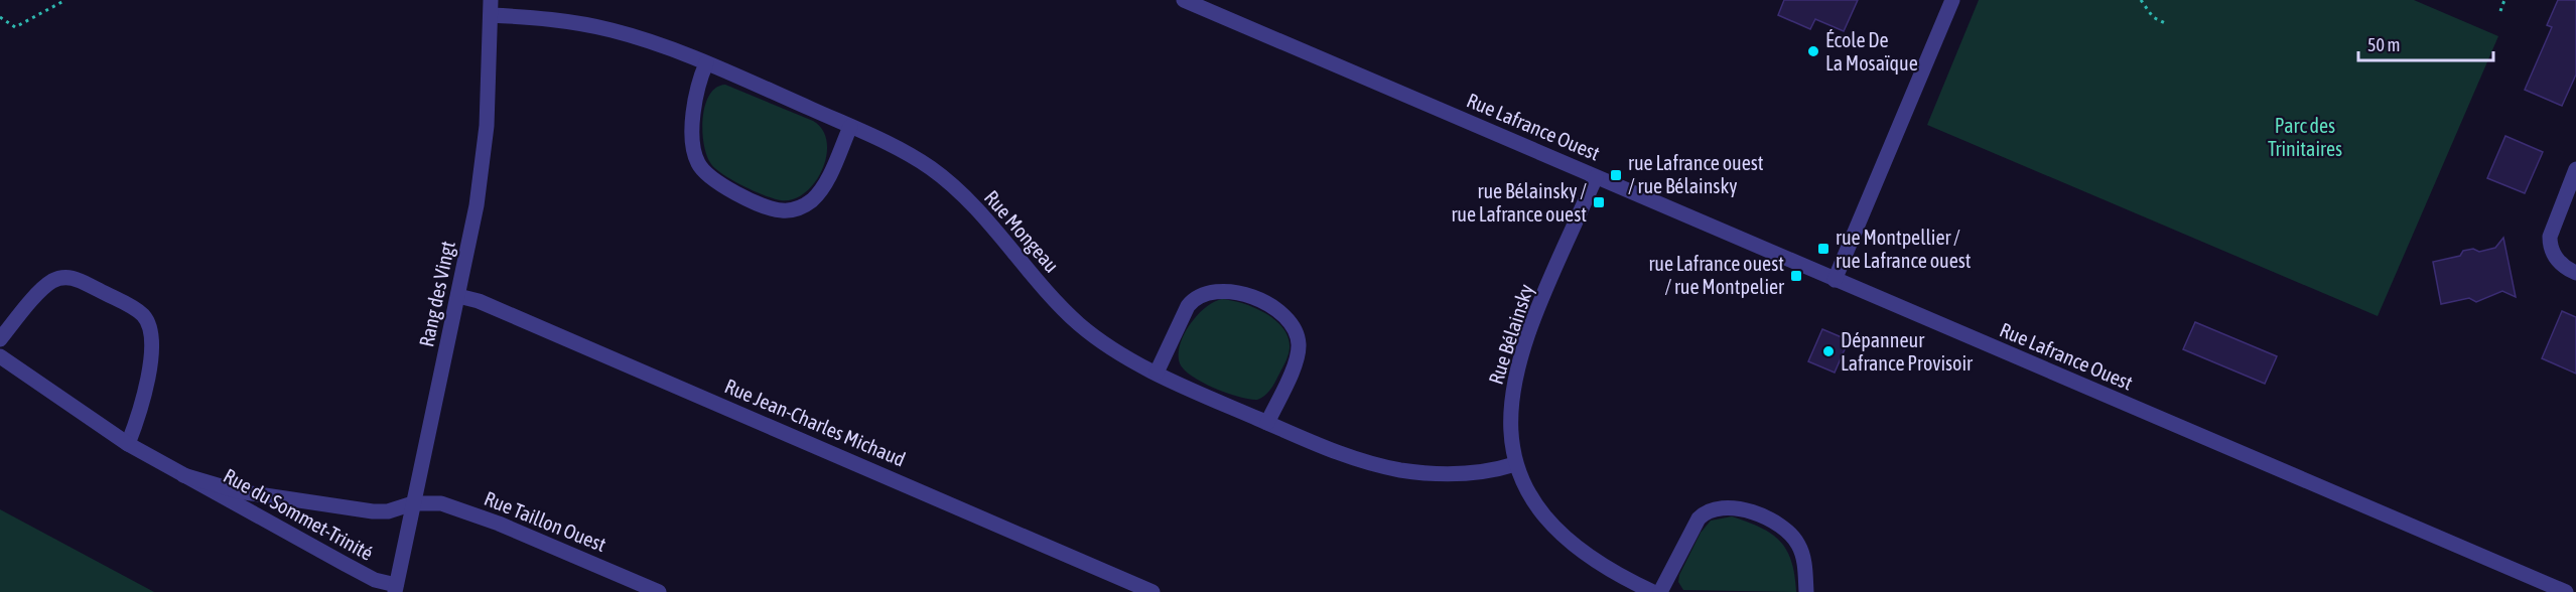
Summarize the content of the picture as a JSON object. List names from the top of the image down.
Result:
{
  "streets": {
    "street": [
      "Rue Lafrance Ouest",
      "Rue Mongeau",
      "Rang des Vingt",
      "Rue Bélainsky",
      "Rue Jean-Charles Michaud",
      "Rue du Sommet-Trinité",
      "Rue Taillon Ouest"
    ]
  },
  "crossings": [
    ["Rue Lafrance Ouest", "Rue Bélainsky"],
    ["Rue Mongeau", "Rang des Vingt"],
    ["Rue Mongeau", "Rue Bélainsky"],
    ["Rang des Vingt", "Rue Jean-Charles Michaud"],
    ["Rang des Vingt", "Rue du Sommet-Trinité"],
    ["Rang des Vingt", "Rue Taillon Ouest"],
    ["Rue du Sommet-Trinité", "Rue Taillon Ouest"]
  ],
  "parks": ["Parc des Trinitaires"],
  "places": {
    "other": ["École De La Mosaïque", "Dépanneur Lafrance Provisoir"],
    "transit": [
      "rue Lafrance ouest / rue Bélainsky",
      "rue Bélainsky / rue Lafrance ouest",
      "rue Montpellier / rue Lafrance ouest",
      "rue Lafrance ouest / rue Montpelier"
    ]
  },
  "scale_bar": "50 m"
}
